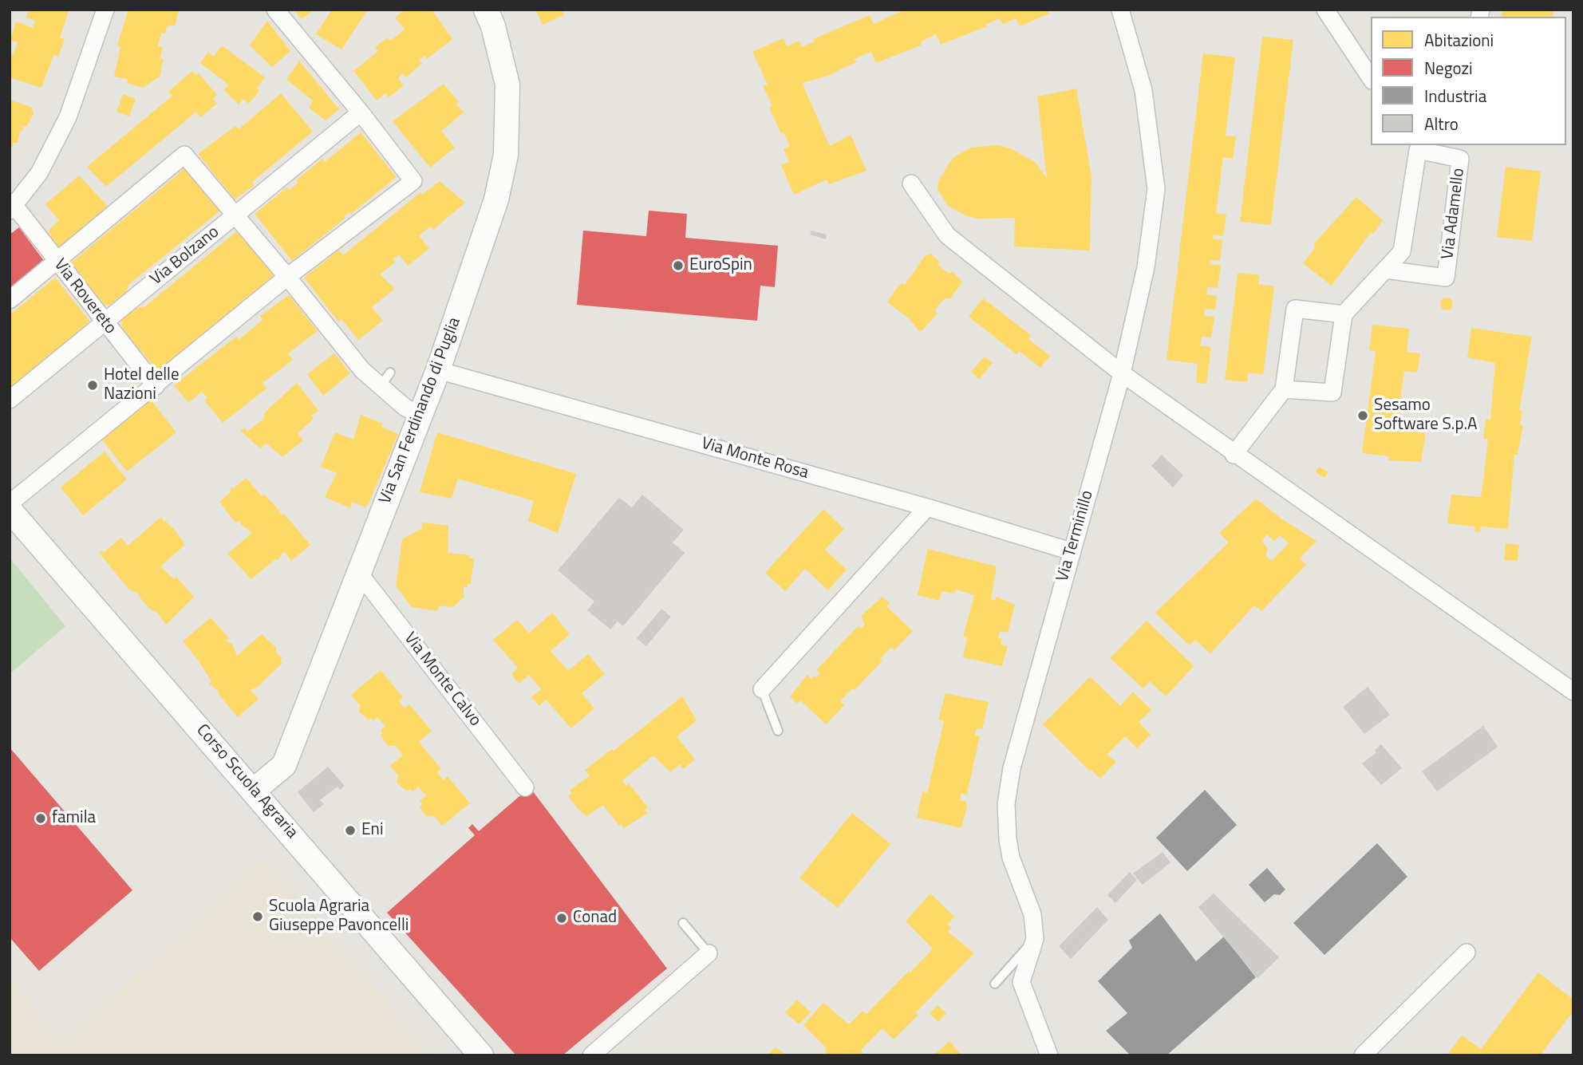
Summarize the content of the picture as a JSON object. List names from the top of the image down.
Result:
{
  "streets": {
    "street": [
      "Via Adamello",
      "Via Bolzano",
      "Via Rovereto",
      "Via San Ferdinando di Puglia",
      "Via Monte Rosa",
      "Via Terminillo",
      "Via Monte Calvo",
      "Corso Scuola Agraria"
    ]
  },
  "crossings": [
    ["Via Bolzano", "Via Rovereto"],
    ["Via San Ferdinando di Puglia", "Via Monte Rosa"],
    ["Via San Ferdinando di Puglia", "Via Monte Calvo"],
    ["Via San Ferdinando di Puglia", "Corso Scuola Agraria"],
    ["Via Monte Rosa", "Via Terminillo"]
  ],
  "places": [
    "EuroSpin",
    "Hotel delle Nazioni",
    "Sesamo Software S.p.A",
    "famila",
    "Eni",
    "Scuola Agraria Giuseppe Pavoncelli",
    "Conad"
  ],
  "legend": [
    "Abitazioni",
    "Negozi",
    "Industria",
    "Altro"
  ]
}
